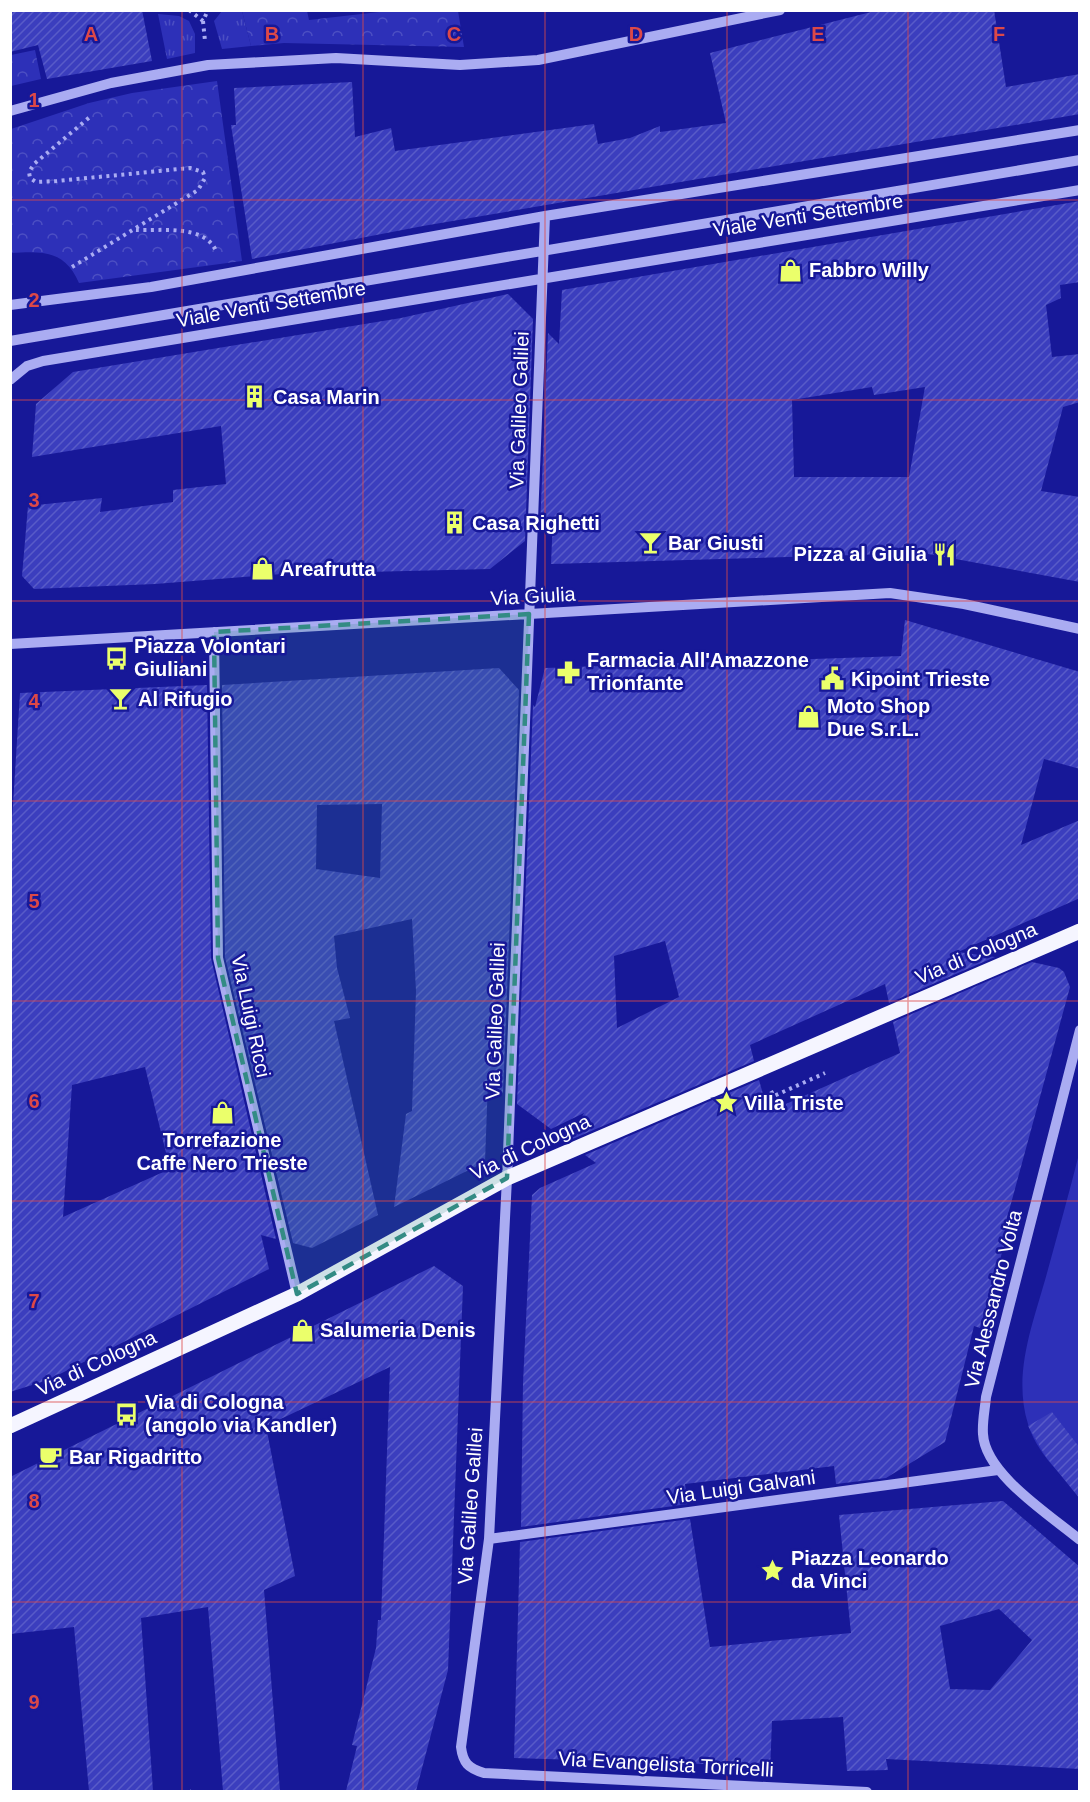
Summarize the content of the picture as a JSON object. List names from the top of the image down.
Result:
{
  "streets": {
    "main road": ["Via di Cologna"],
    "street": [
      "Viale Venti Settembre",
      "Via Galileo Galilei",
      "Via Giulia",
      "Via Luigi Ricci",
      "Via Alessandro Volta",
      "Via Luigi Galvani",
      "Via Evangelista Torricelli"
    ]
  },
  "crossings": [
    ["Viale Venti Settembre", "Via Galileo Galilei"],
    ["Via Galileo Galilei", "Via Giulia"],
    ["Via Galileo Galilei", "Via di Cologna"],
    ["Via Galileo Galilei", "Via Luigi Galvani"],
    ["Via Galileo Galilei", "Via Evangelista Torricelli"],
    ["Via Giulia", "Via Luigi Ricci"],
    ["Via di Cologna", "Via Luigi Ricci"],
    ["Via Alessandro Volta", "Via Luigi Galvani"]
  ],
  "places": {
    "shop": [
      "Fabbro Willy",
      "Areafrutta",
      "Moto Shop Due S.r.L.",
      "Torrefazione Caffe Nero Trieste",
      "Salumeria Denis"
    ],
    "building": ["Casa Marin", "Casa Righetti"],
    "bar": ["Bar Giusti", "Al Rifugio"],
    "restaurant": ["Pizza al Giulia"],
    "bus stop": ["Piazza Volontari Giuliani", "Via di Cologna (angolo via Kandler)"],
    "pharmacy": ["Farmacia All'Amazzone Trionfante"],
    "public building": ["Kipoint Trieste"],
    "place": ["Villa Triste", "Piazza Leonardo da Vinci"],
    "cafe": ["Bar Rigadritto"]
  },
  "grid": {
    "columns": [
      "A",
      "B",
      "C",
      "D",
      "E",
      "F"
    ],
    "rows": [
      "1",
      "2",
      "3",
      "4",
      "5",
      "6",
      "7",
      "8",
      "9"
    ]
  }
}
